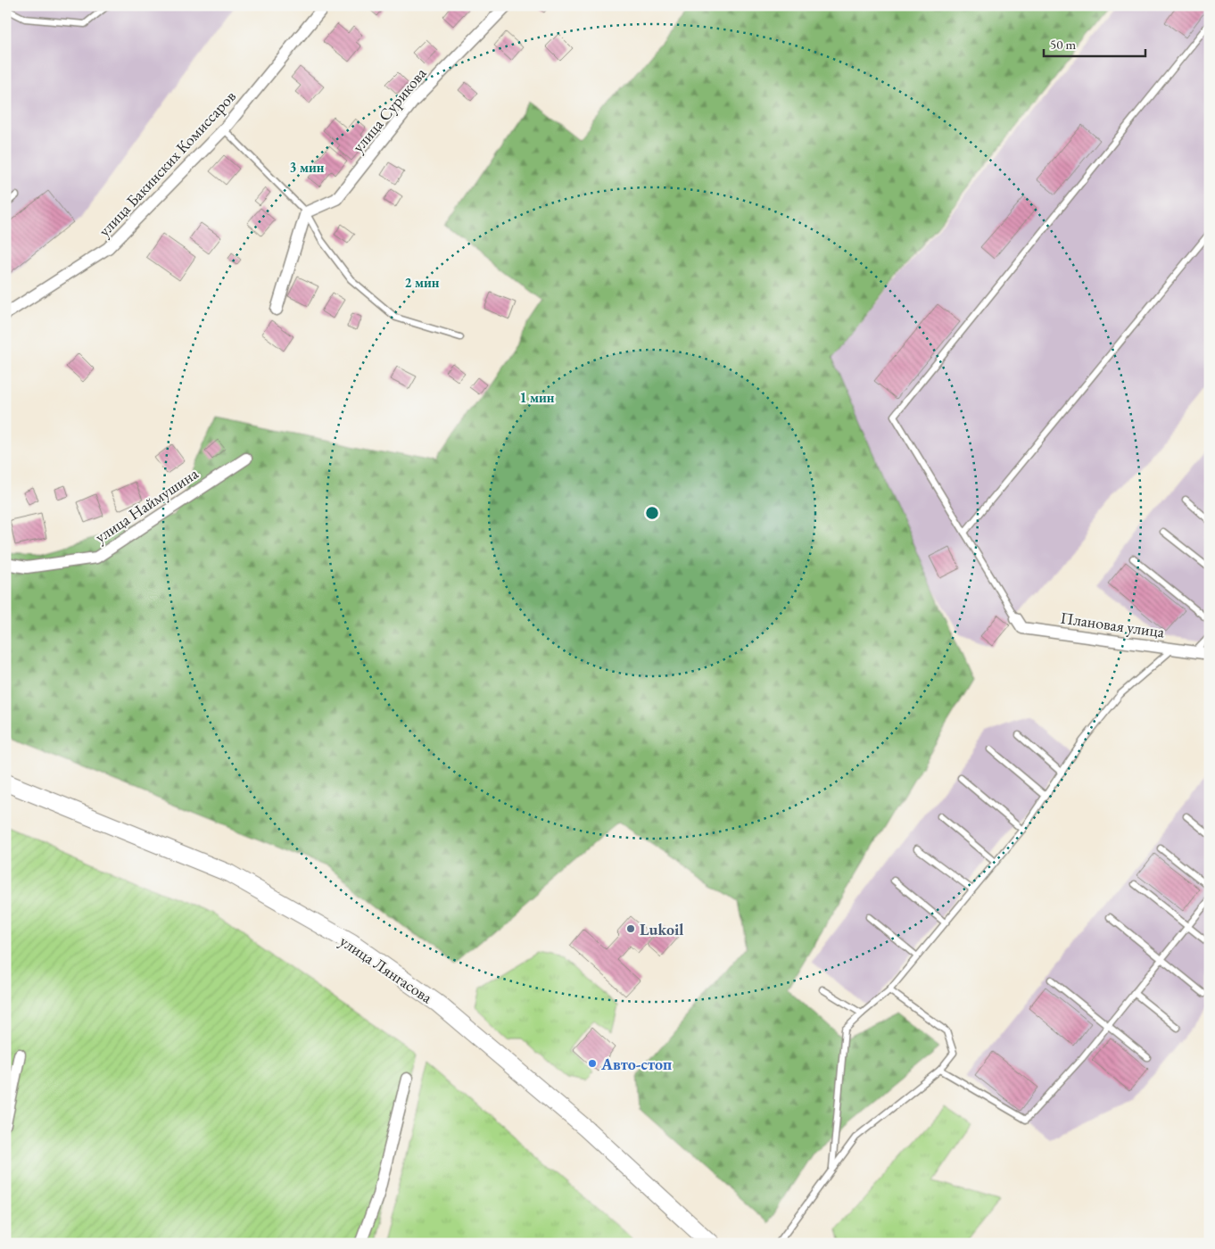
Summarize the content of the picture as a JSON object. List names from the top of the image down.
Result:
{
  "streets": {
    "main road": ["улица Лянгасова"],
    "street": [
      "улица Сурикова",
      "улица Бакинских Комиссаров",
      "улица Наймушина",
      "Плановая улица"
    ]
  },
  "places": ["Lukoil", "Авто-стоп"],
  "scale_bar": "50 m",
  "rings": ["3 мин", "2 мин", "1 мин"]
}
